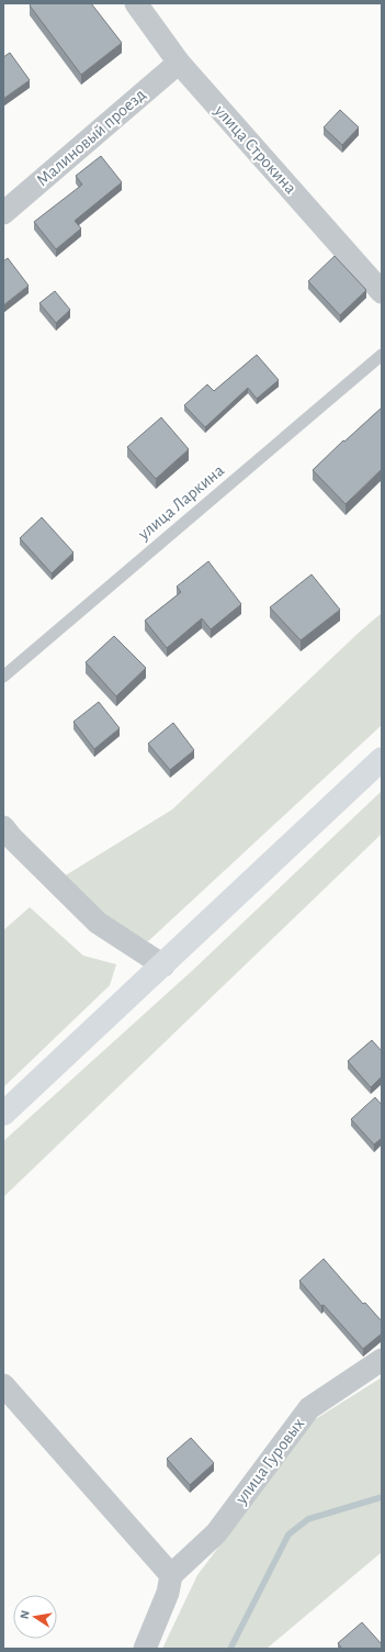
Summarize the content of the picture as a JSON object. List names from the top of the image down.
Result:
{
  "streets": {
    "street": ["Малиновый проезд", "улица Строкина", "улица Гуровых"],
    "lane": ["улица Ларкина"]
  },
  "crossings": [
    ["Малиновый проезд", "улица Строкина"]
  ],
  "north": "left"
}
